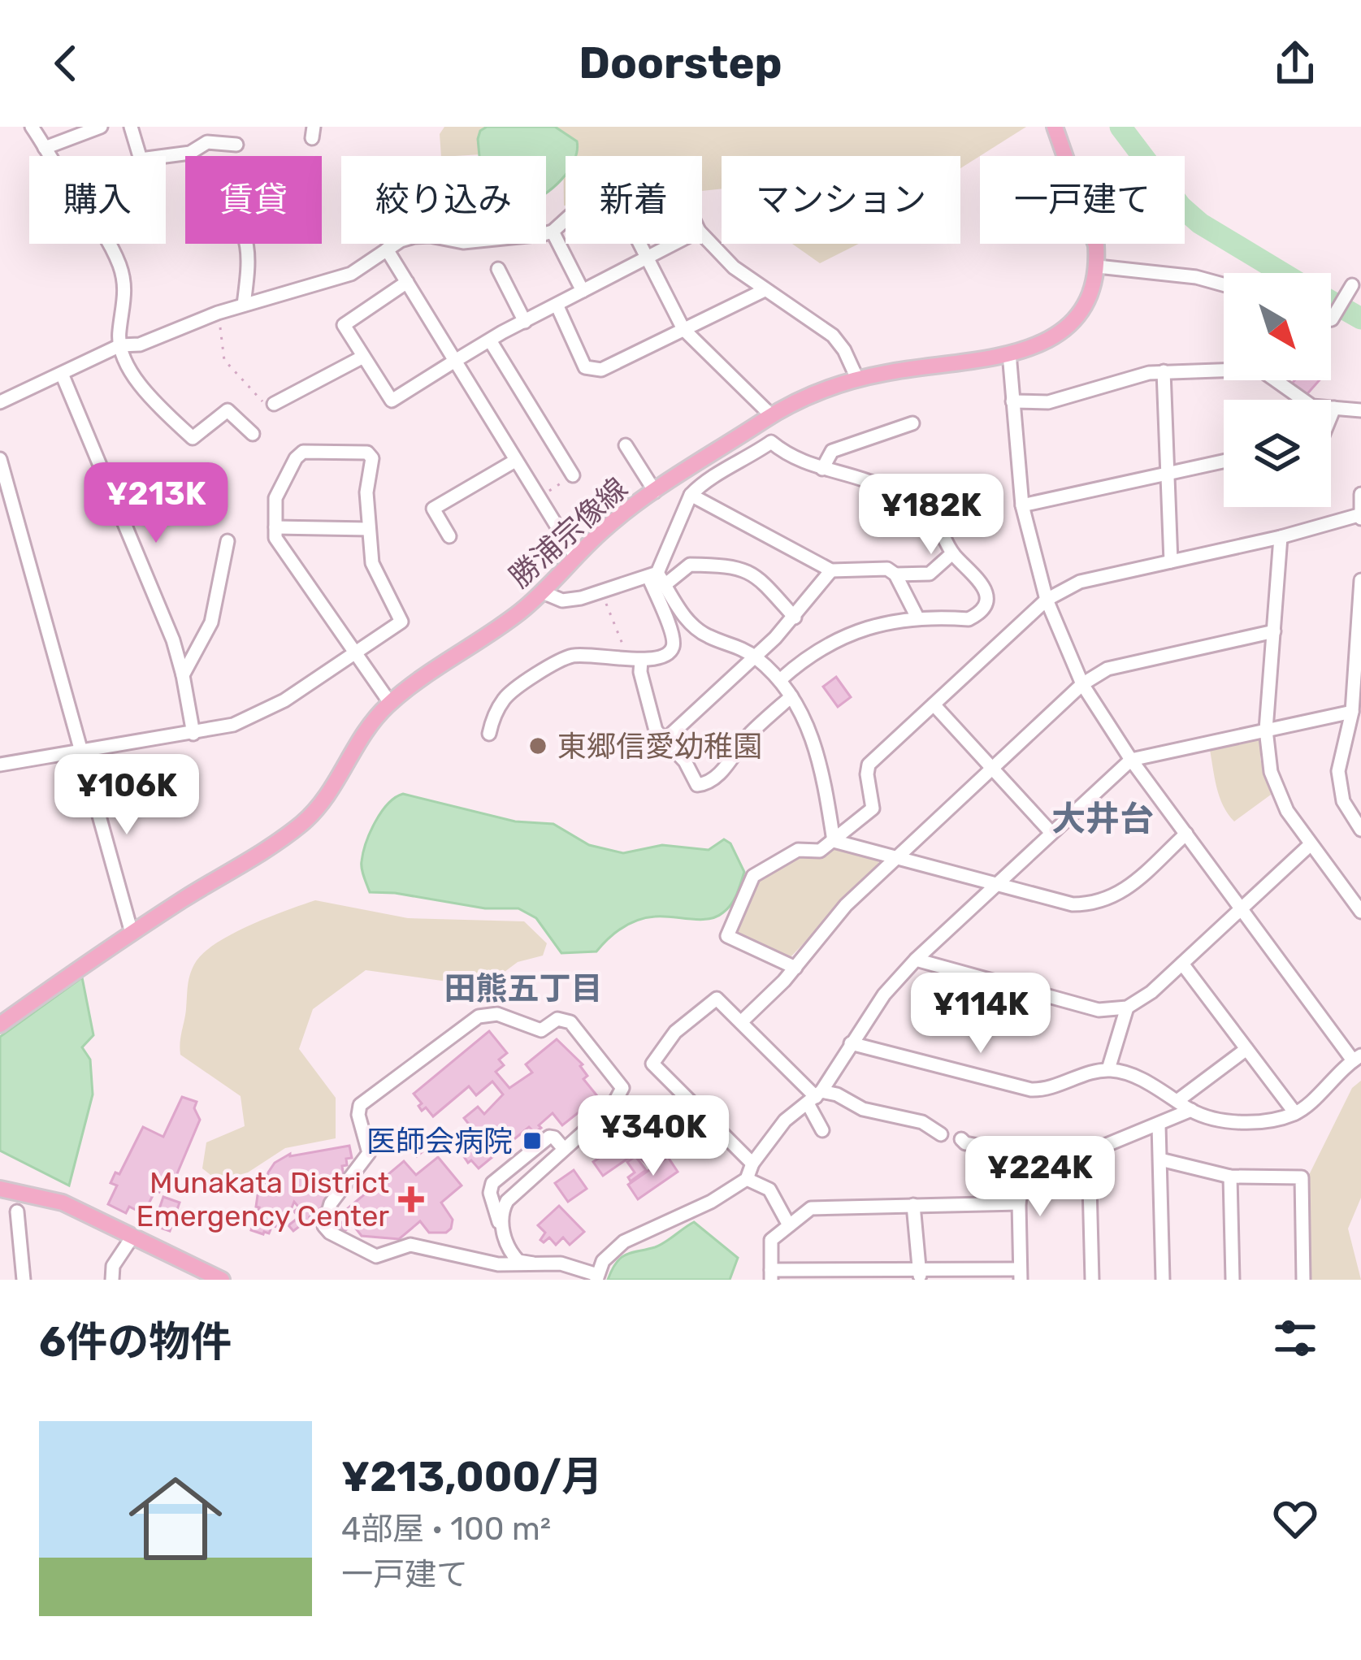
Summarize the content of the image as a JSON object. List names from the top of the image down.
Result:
{
  "streets": {
    "main road": ["勝浦宗像線"]
  },
  "districts": ["大井台", "田熊五丁目"],
  "places": {
    "other": ["東郷信愛幼稚園"],
    "transit": ["医師会病院"],
    "health": ["Munakata District Emergency Center"]
  },
  "north": "bottom right",
  "page": {
    "header": "Doorstep",
    "chip": [
      "購入",
      "賃貸",
      "絞り込み",
      "新着",
      "マンション",
      "一戸建て"
    ],
    "price": [
      "¥213K",
      "¥182K",
      "¥106K",
      "¥114K",
      "¥340K",
      "¥224K"
    ],
    "heading": "6件の物件",
    "list": [
      {
        "name": "¥213,000/月",
        "note": "4部屋 · 100 m² · 一戸建て"
      }
    ]
  }
}
